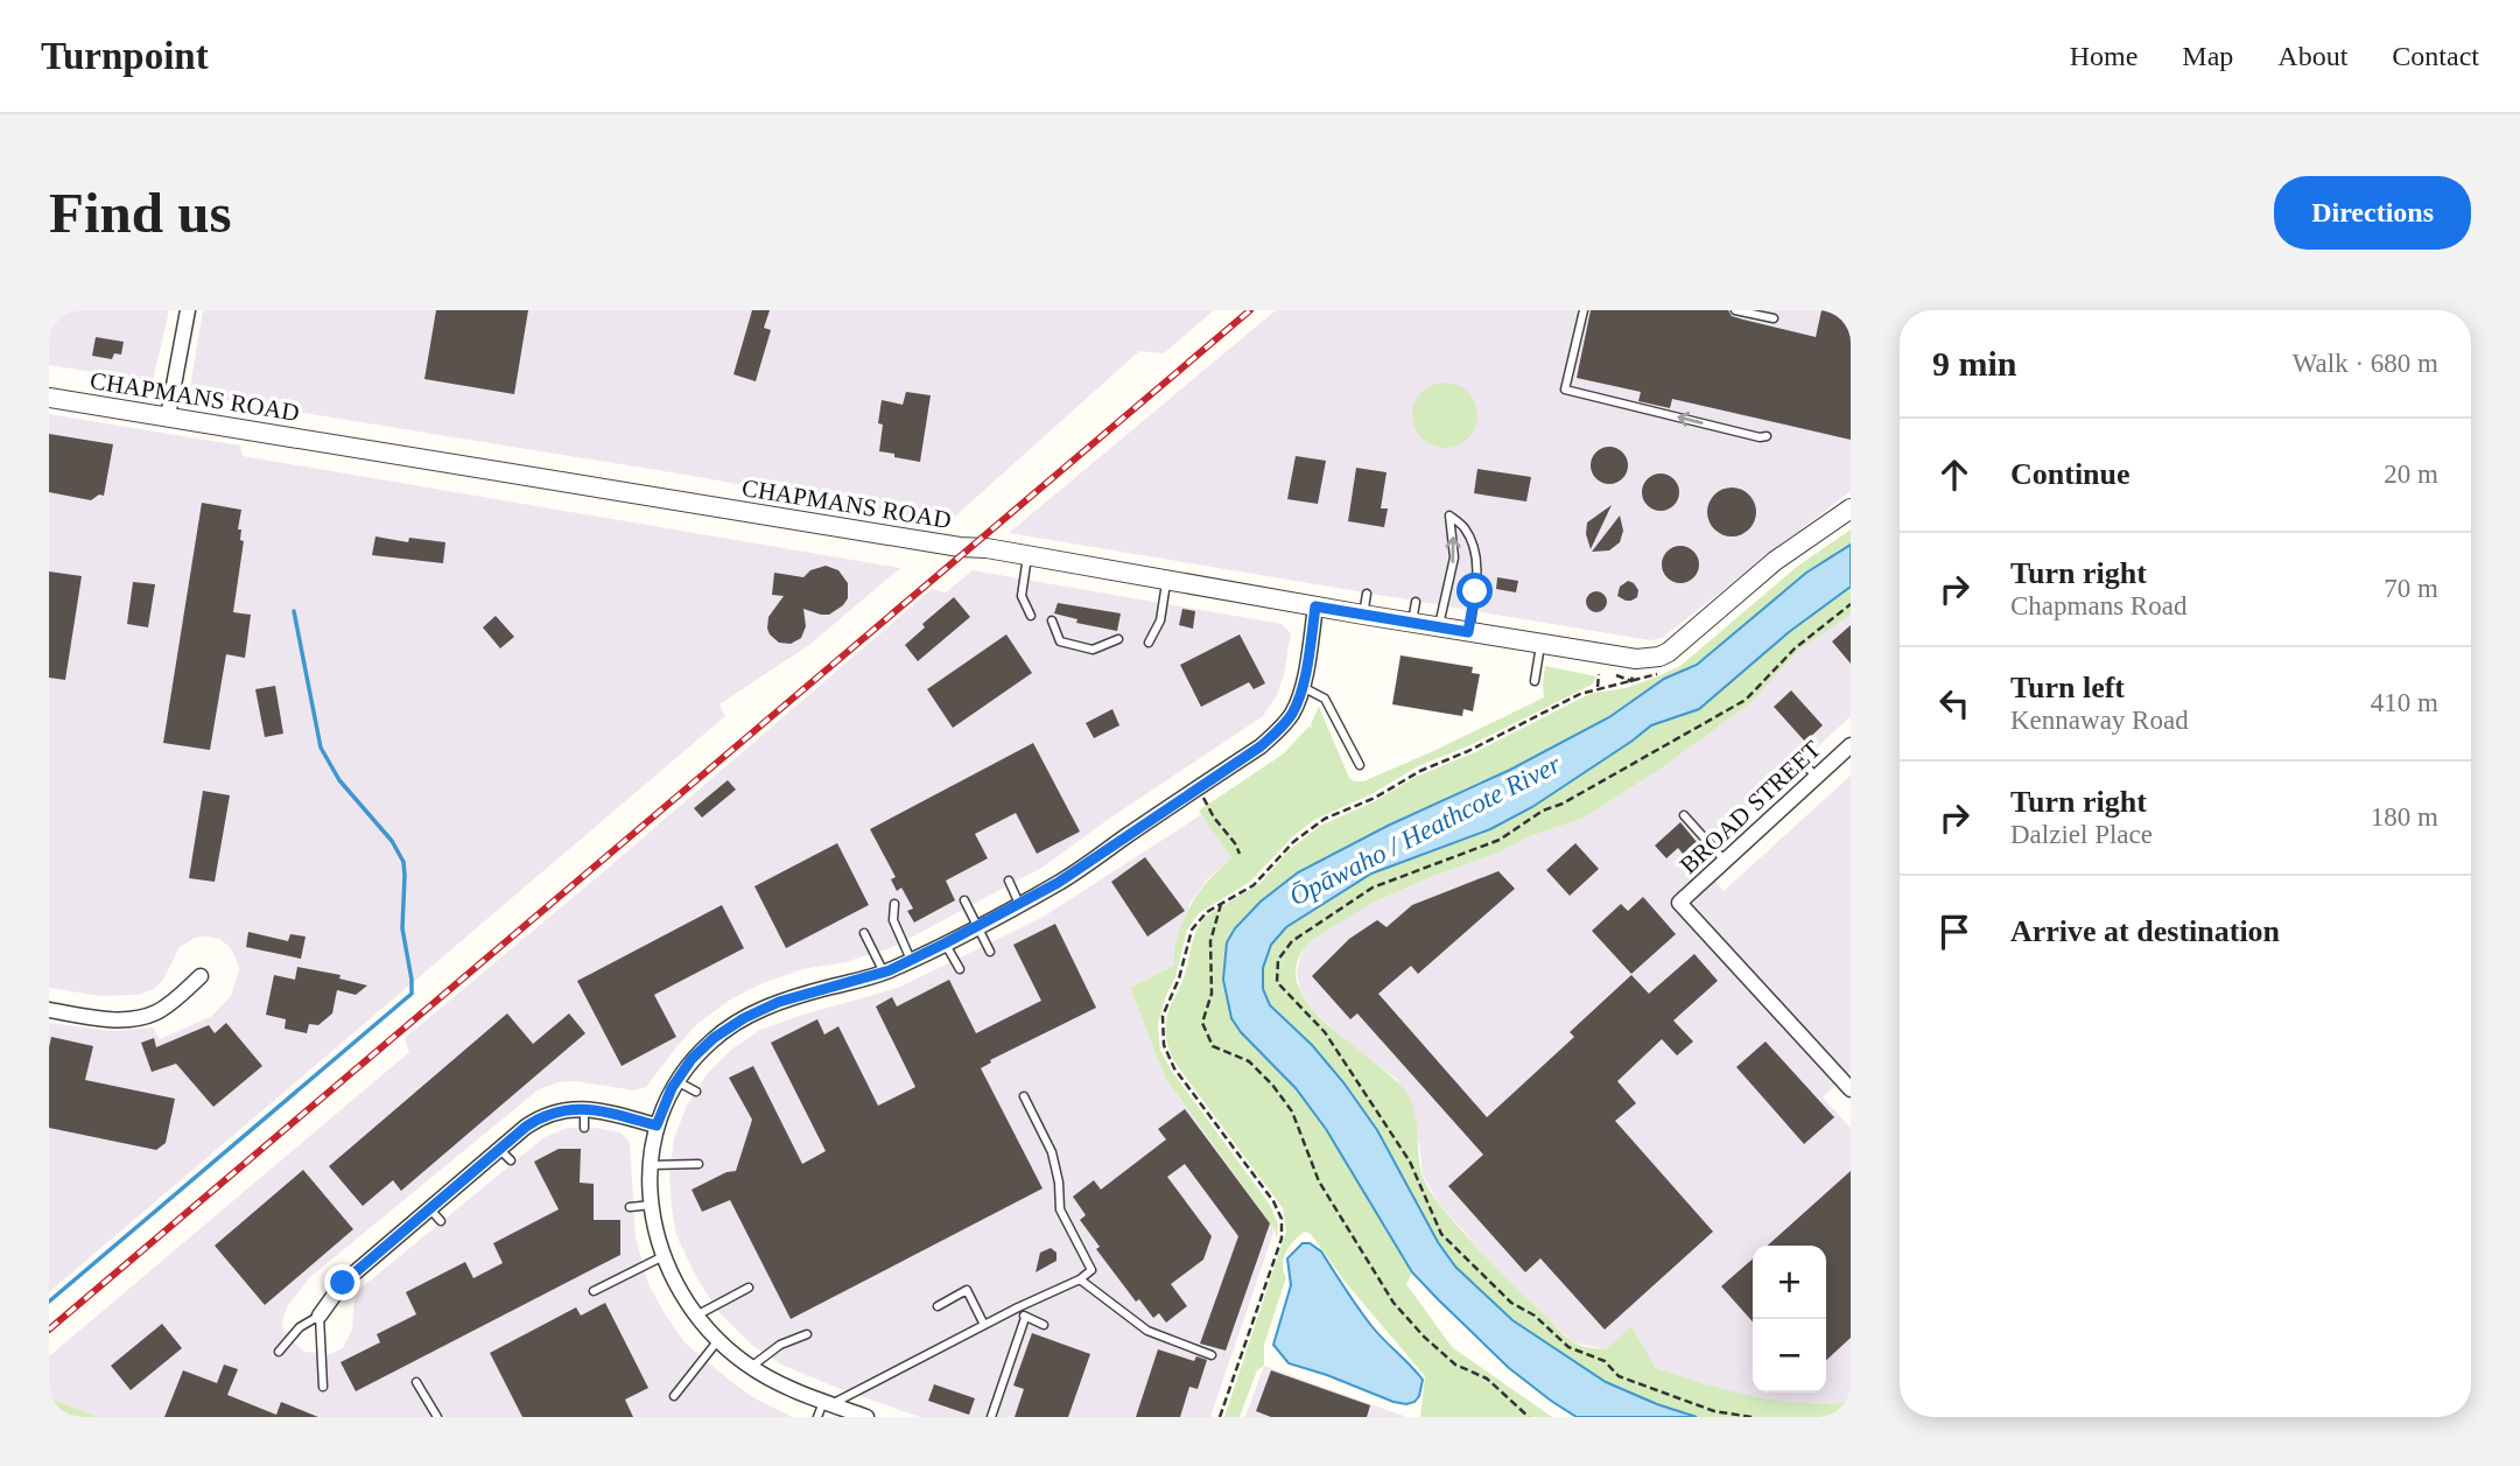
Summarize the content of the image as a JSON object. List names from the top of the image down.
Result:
{
  "streets": {
    "street": ["CHAPMANS ROAD", "BROAD STREET"]
  },
  "water": ["Ōpāwaho / Heathcote River"],
  "page": {
    "header": "Turnpoint",
    "nav": [
      "Home",
      "Map",
      "About",
      "Contact"
    ],
    "buttons": "Directions",
    "title": "Find us",
    "heading": ["9 min", "Walk · 680 m"],
    "list": [
      ["Continue", "20 m"],
      ["Turn right", "Chapmans Road", "70 m"],
      ["Turn left", "Kennaway Road", "410 m"],
      ["Turn right", "Dalziel Place", "180 m"],
      "Arrive at destination"
    ],
    "map_buttons": ["+", "−"]
  }
}
